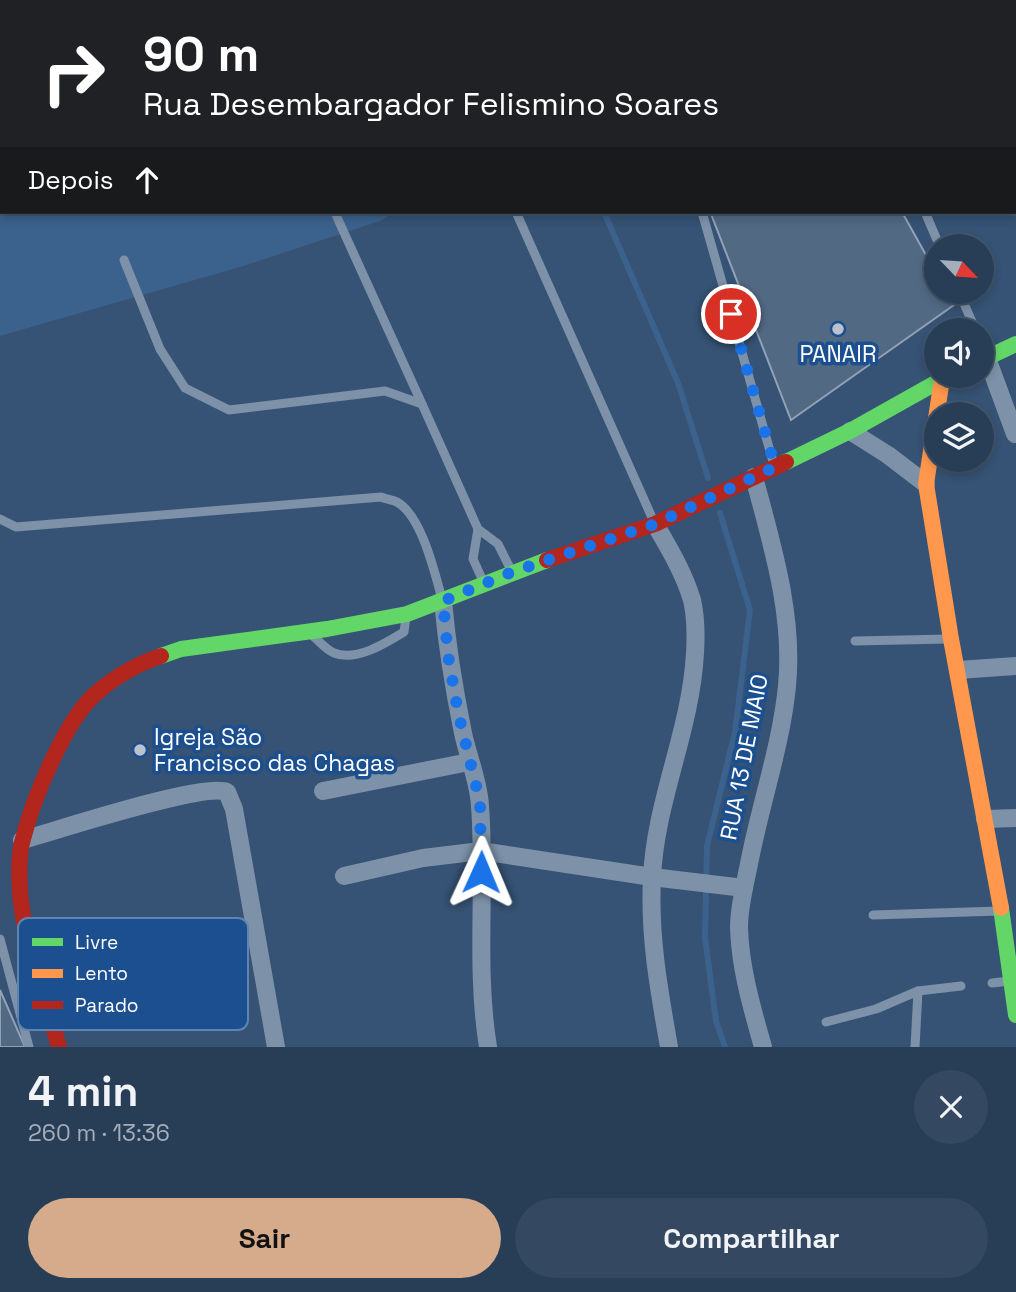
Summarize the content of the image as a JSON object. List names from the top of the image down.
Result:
{
  "streets": {
    "street": ["RUA 13 DE MAIO"]
  },
  "places": ["PANAIR", "Igreja São Francisco das Chagas"],
  "legend": ["Livre", "Lento", "Parado"],
  "north": "bottom right",
  "page": {
    "turn": ["90 m", "Rua Desembargador Felismino Soares"],
    "then": "Depois",
    "heading": ["4 min", "260 m · 13:36"],
    "buttons": ["Sair", "Compartilhar"]
  }
}
